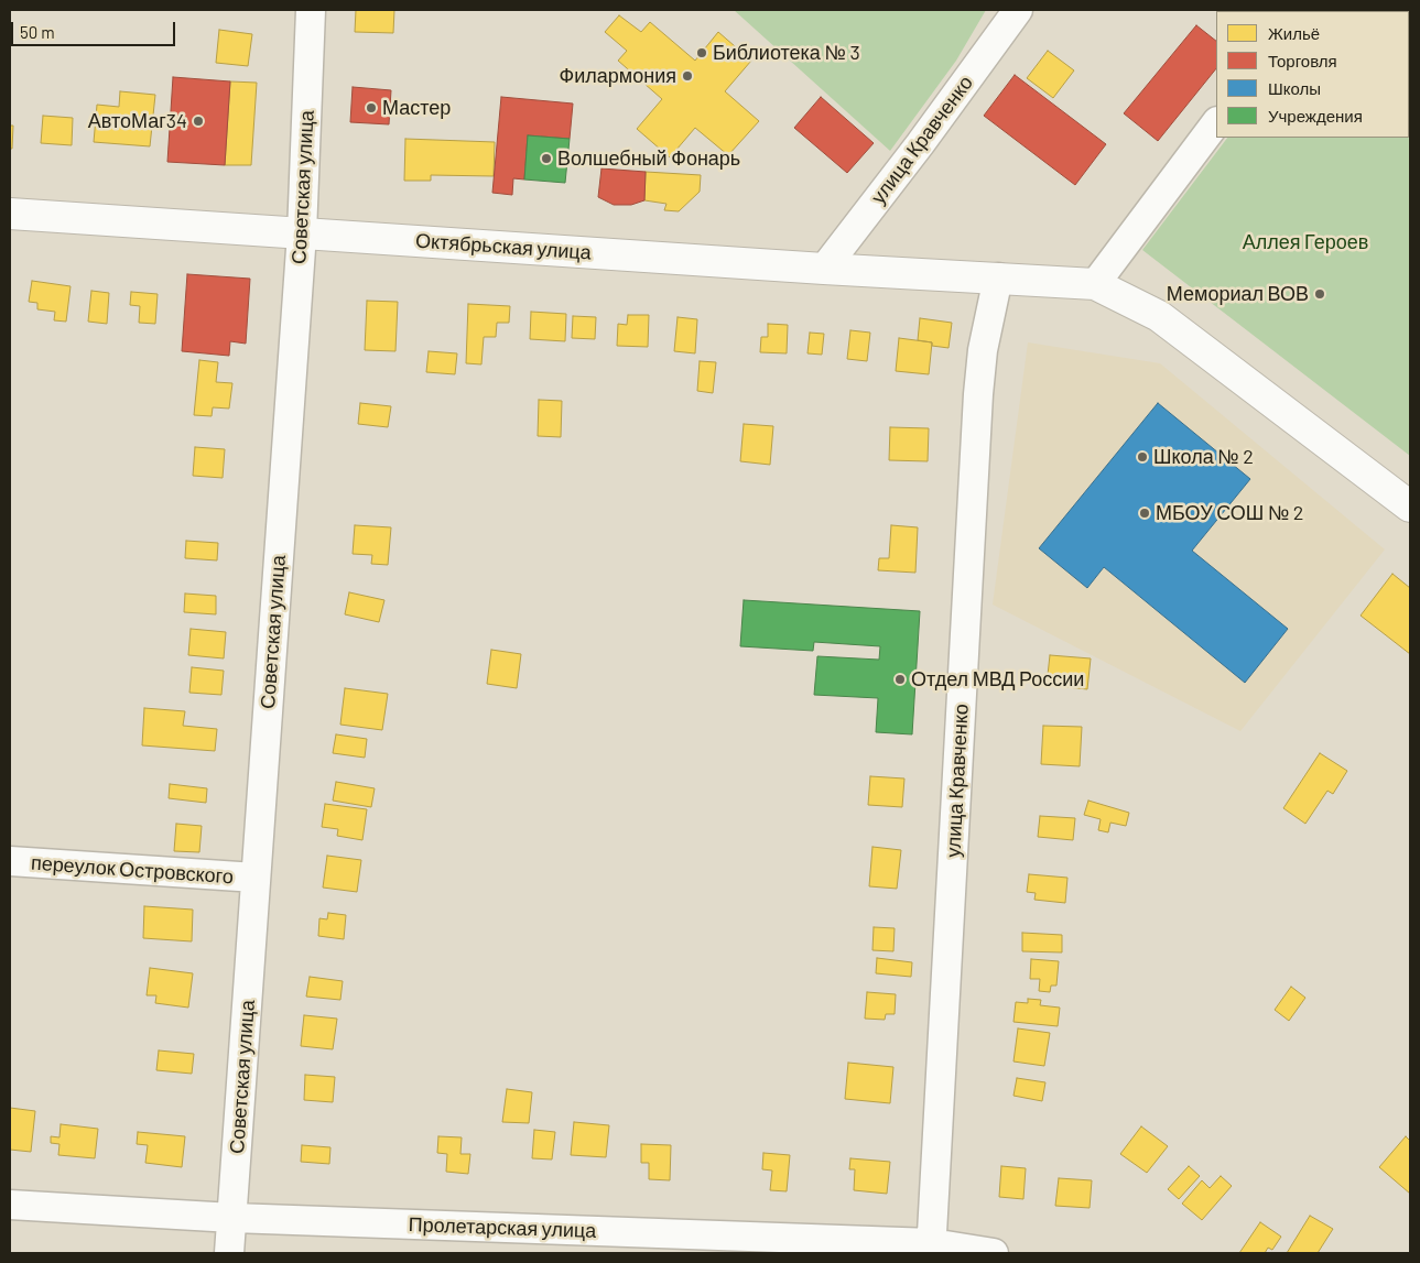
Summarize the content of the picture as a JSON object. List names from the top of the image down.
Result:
{
  "streets": {
    "main road": ["Октябрьская улица"],
    "street": [
      "улица Кравченко",
      "Советская улица",
      "переулок Островского",
      "Пролетарская улица"
    ]
  },
  "crossings": [
    ["улица Кравченко", "Октябрьская улица"],
    ["улица Кравченко", "Пролетарская улица"],
    ["Советская улица", "Октябрьская улица"],
    ["Советская улица", "переулок Островского"],
    ["Советская улица", "Пролетарская улица"]
  ],
  "parks": ["Аллея Героев"],
  "places": [
    "Библиотека № 3",
    "Филармония",
    "Мастер",
    "АвтоМаг34",
    "Волшебный Фонарь",
    "Мемориал ВОВ",
    "Школа № 2",
    "МБОУ СОШ № 2",
    "Отдел МВД России"
  ],
  "legend": [
    "Жильё",
    "Торговля",
    "Школы",
    "Учреждения"
  ],
  "scale_bar": "50 m"
}
